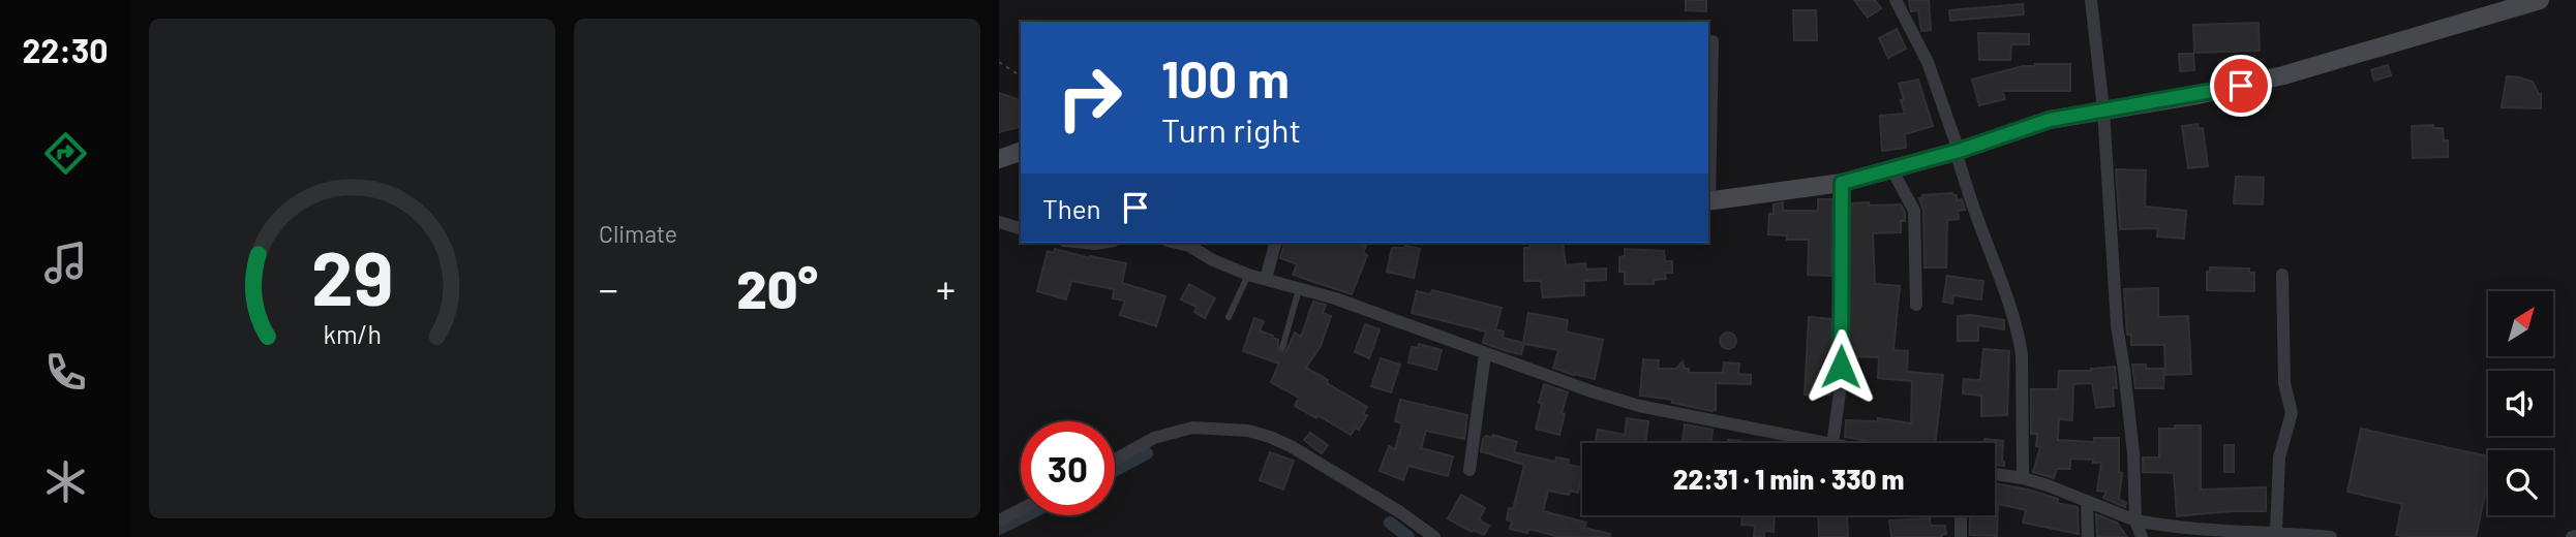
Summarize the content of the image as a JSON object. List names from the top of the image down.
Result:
{
  "north": "top right",
  "page": {
    "tabs": "22:30",
    "tile": "Climate",
    "turn": ["100 m", "Turn right"],
    "then": "Then",
    "heat": ["−", "20°", "+"],
    "limit": "30",
    "trip": "22:31 · 1 min · 330 m",
    "gauge": ["29", "km/h"]
  }
}
